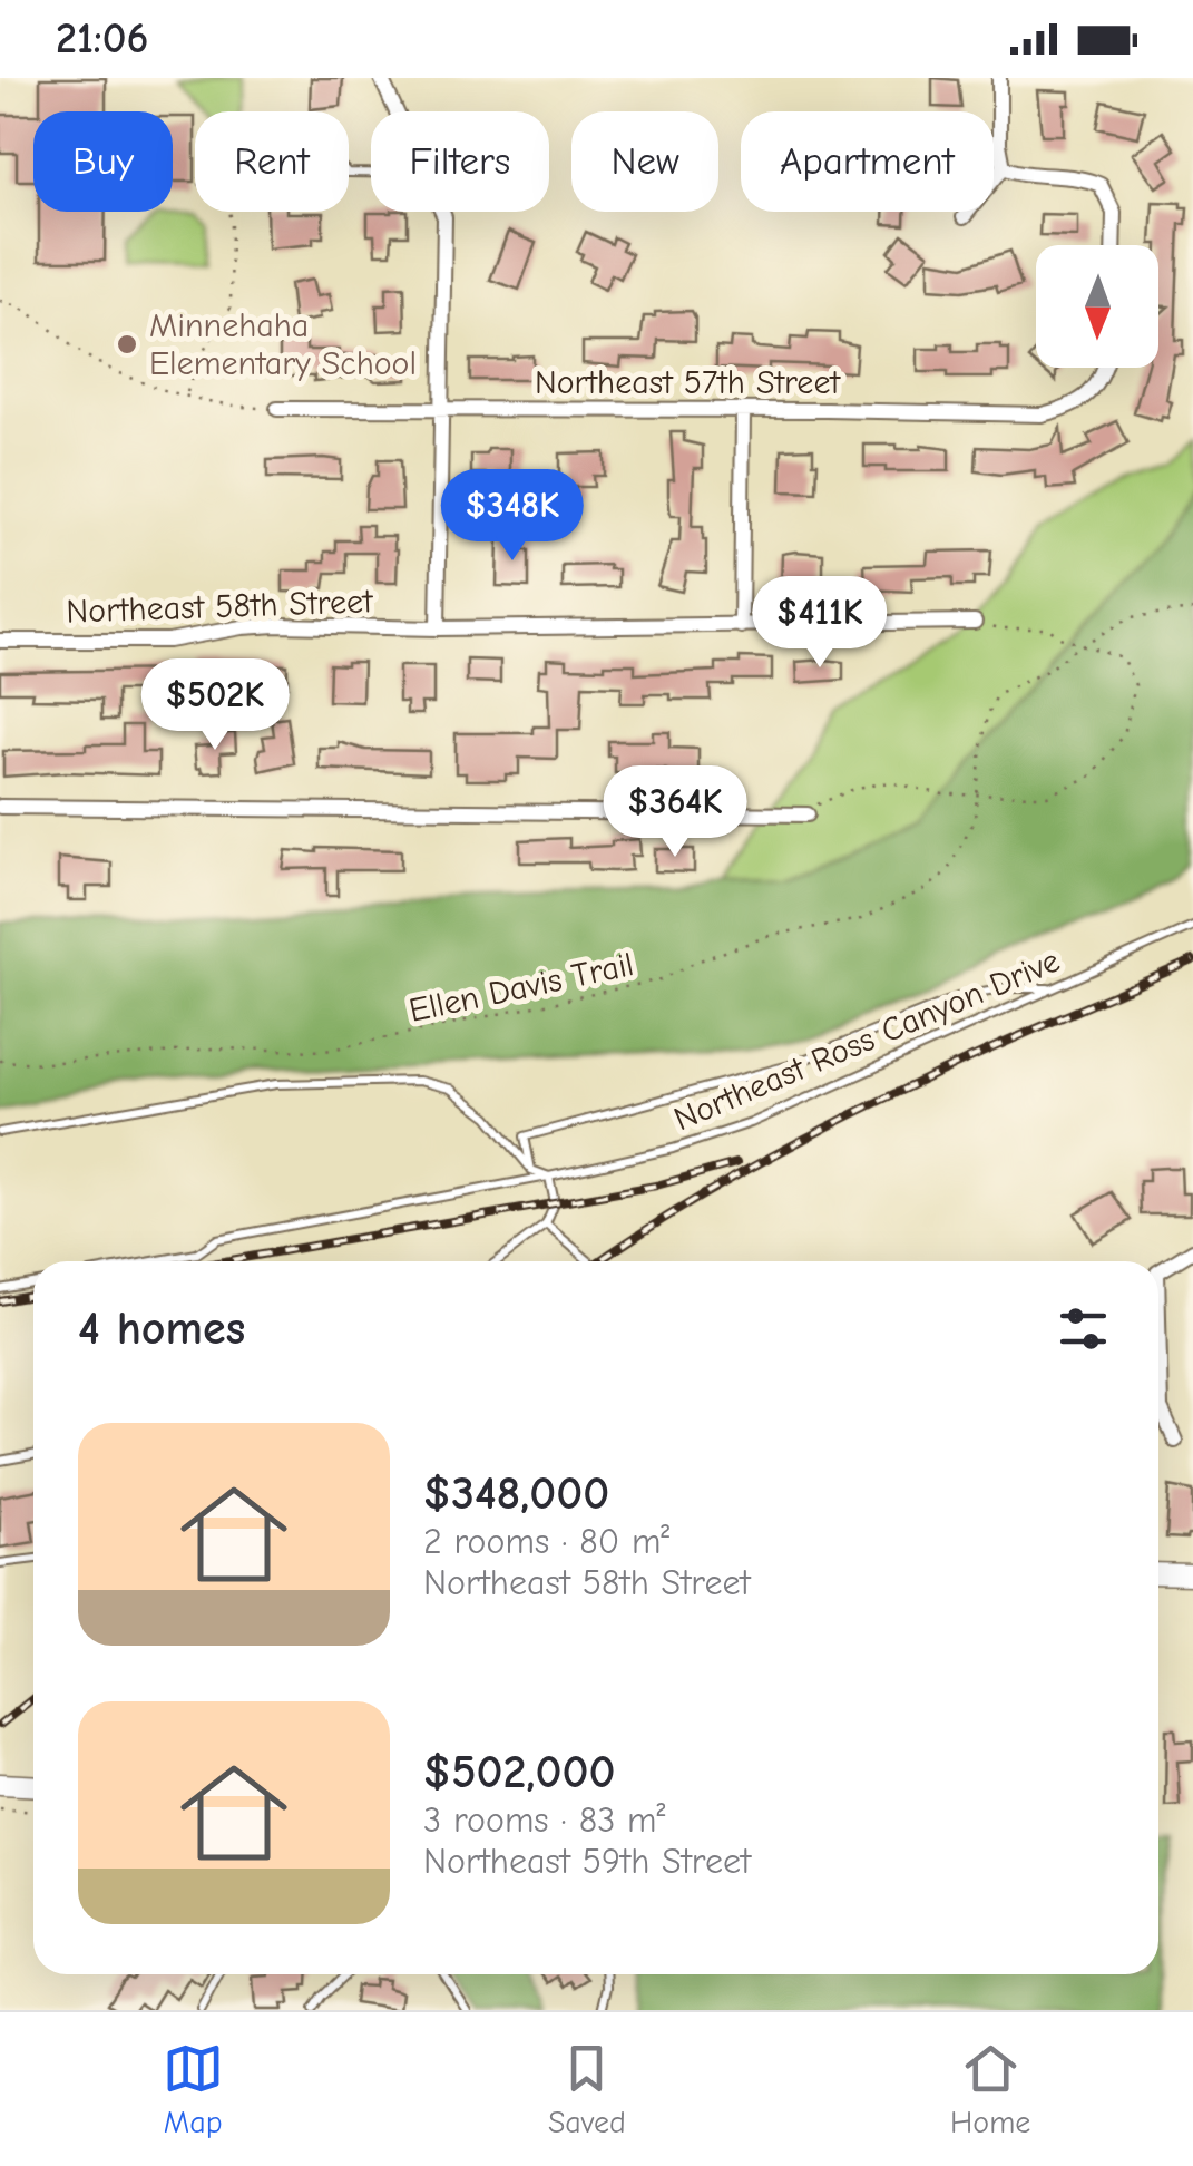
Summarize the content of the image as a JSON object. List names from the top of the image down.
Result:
{
  "streets": {
    "street": ["Northeast 57th Street", "Northeast 58th Street"],
    "lane": ["Northeast Ross Canyon Drive"],
    "path": ["Ellen Davis Trail"]
  },
  "places": ["Minnehaha Elementary School"],
  "north": "bottom",
  "page": {
    "status": "21:06",
    "chip": [
      "Buy",
      "Rent",
      "Filters",
      "New",
      "Apartment"
    ],
    "price": [
      "$348K",
      "$411K",
      "$502K",
      "$364K"
    ],
    "heading": "4 homes",
    "list": [
      {
        "name": "$348,000",
        "note": "2 rooms · 80 m² · Northeast 58th Street"
      },
      {
        "name": "$502,000",
        "note": "3 rooms · 83 m² · Northeast 59th Street"
      }
    ],
    "tabs": ["Map", "Saved", "Home"]
  }
}
